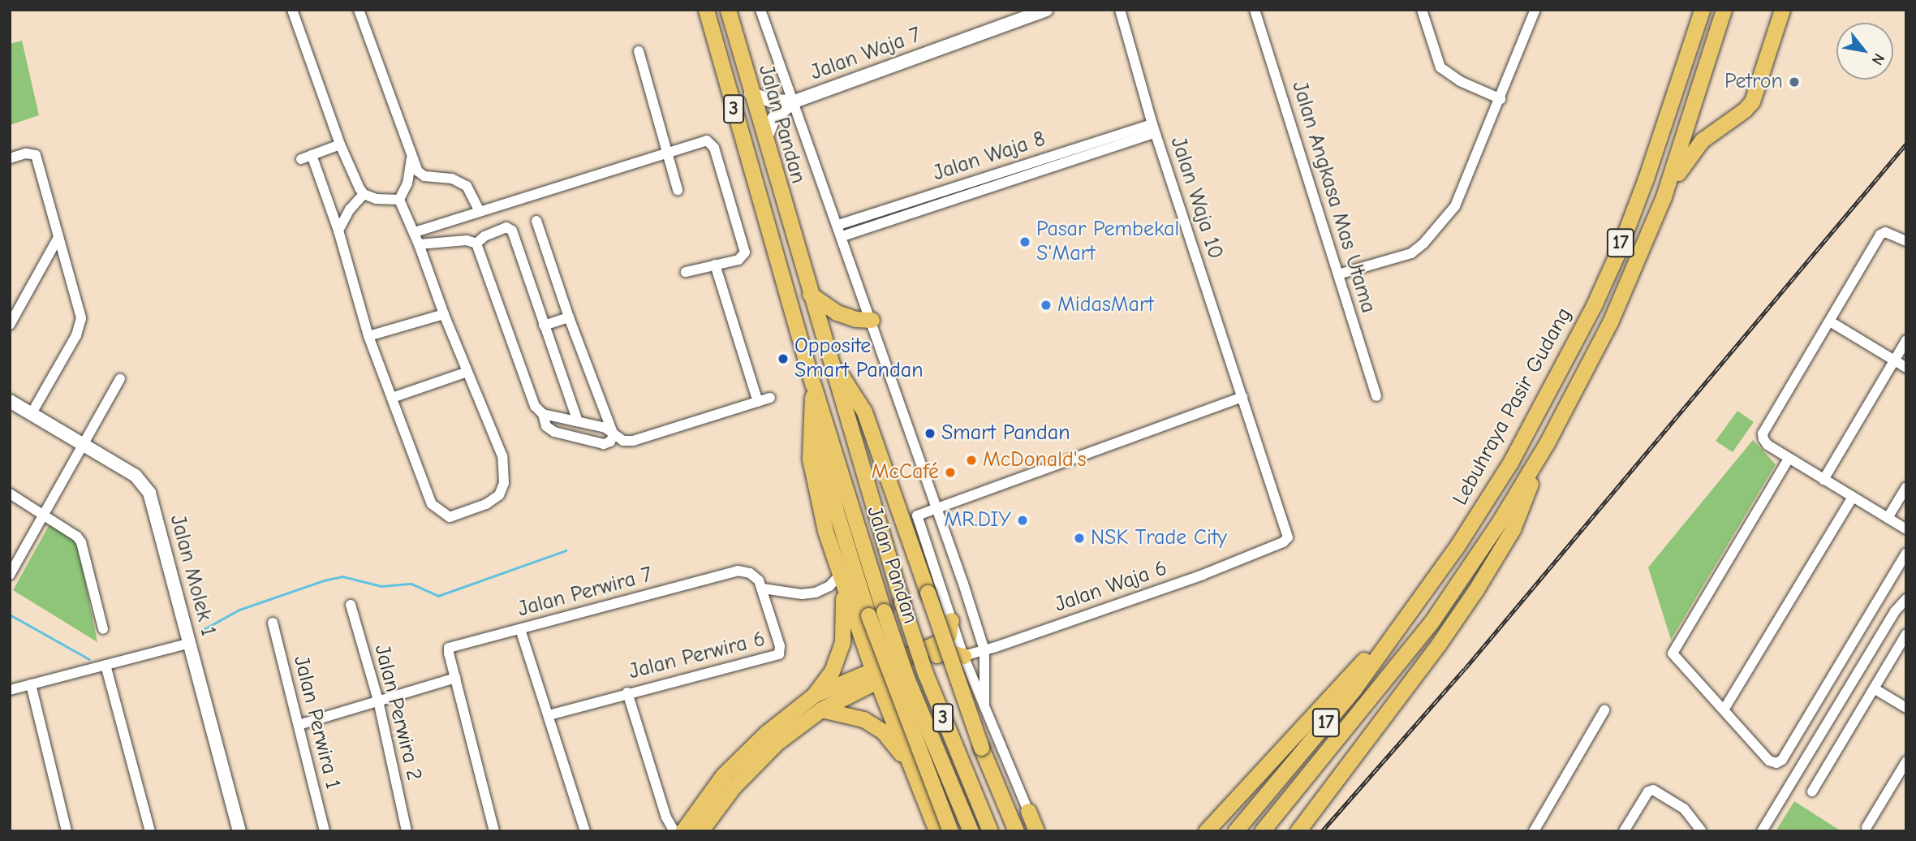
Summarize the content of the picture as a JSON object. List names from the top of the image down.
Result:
{
  "streets": {
    "main road": [
      "3",
      "Jalan Pandan",
      "17",
      "Lebuhraya Pasir Gudang"
    ],
    "street": [
      "Jalan Waja 7",
      "Jalan Waja 8",
      "Jalan Angkasa Mas Utama",
      "Jalan Waja 10",
      "Jalan Molek 1",
      "Jalan Waja 6",
      "Jalan Perwira 7",
      "Jalan Perwira 6",
      "Jalan Perwira 2",
      "Jalan Perwira 1"
    ]
  },
  "crossings": [
    ["Jalan Waja 7", "Jalan Pandan"],
    ["Jalan Waja 8", "Jalan Waja 10"],
    ["Jalan Waja 10", "Jalan Waja 6"],
    ["Jalan Perwira 7", "Jalan Perwira 6"]
  ],
  "places": [
    "Petron",
    "Pasar Pembekal S'Mart",
    "MidasMart",
    "Opposite Smart Pandan",
    "Smart Pandan",
    "McDonald's",
    "McCafé",
    "MR.DIY",
    "NSK Trade City"
  ],
  "north": "bottom right"
}
